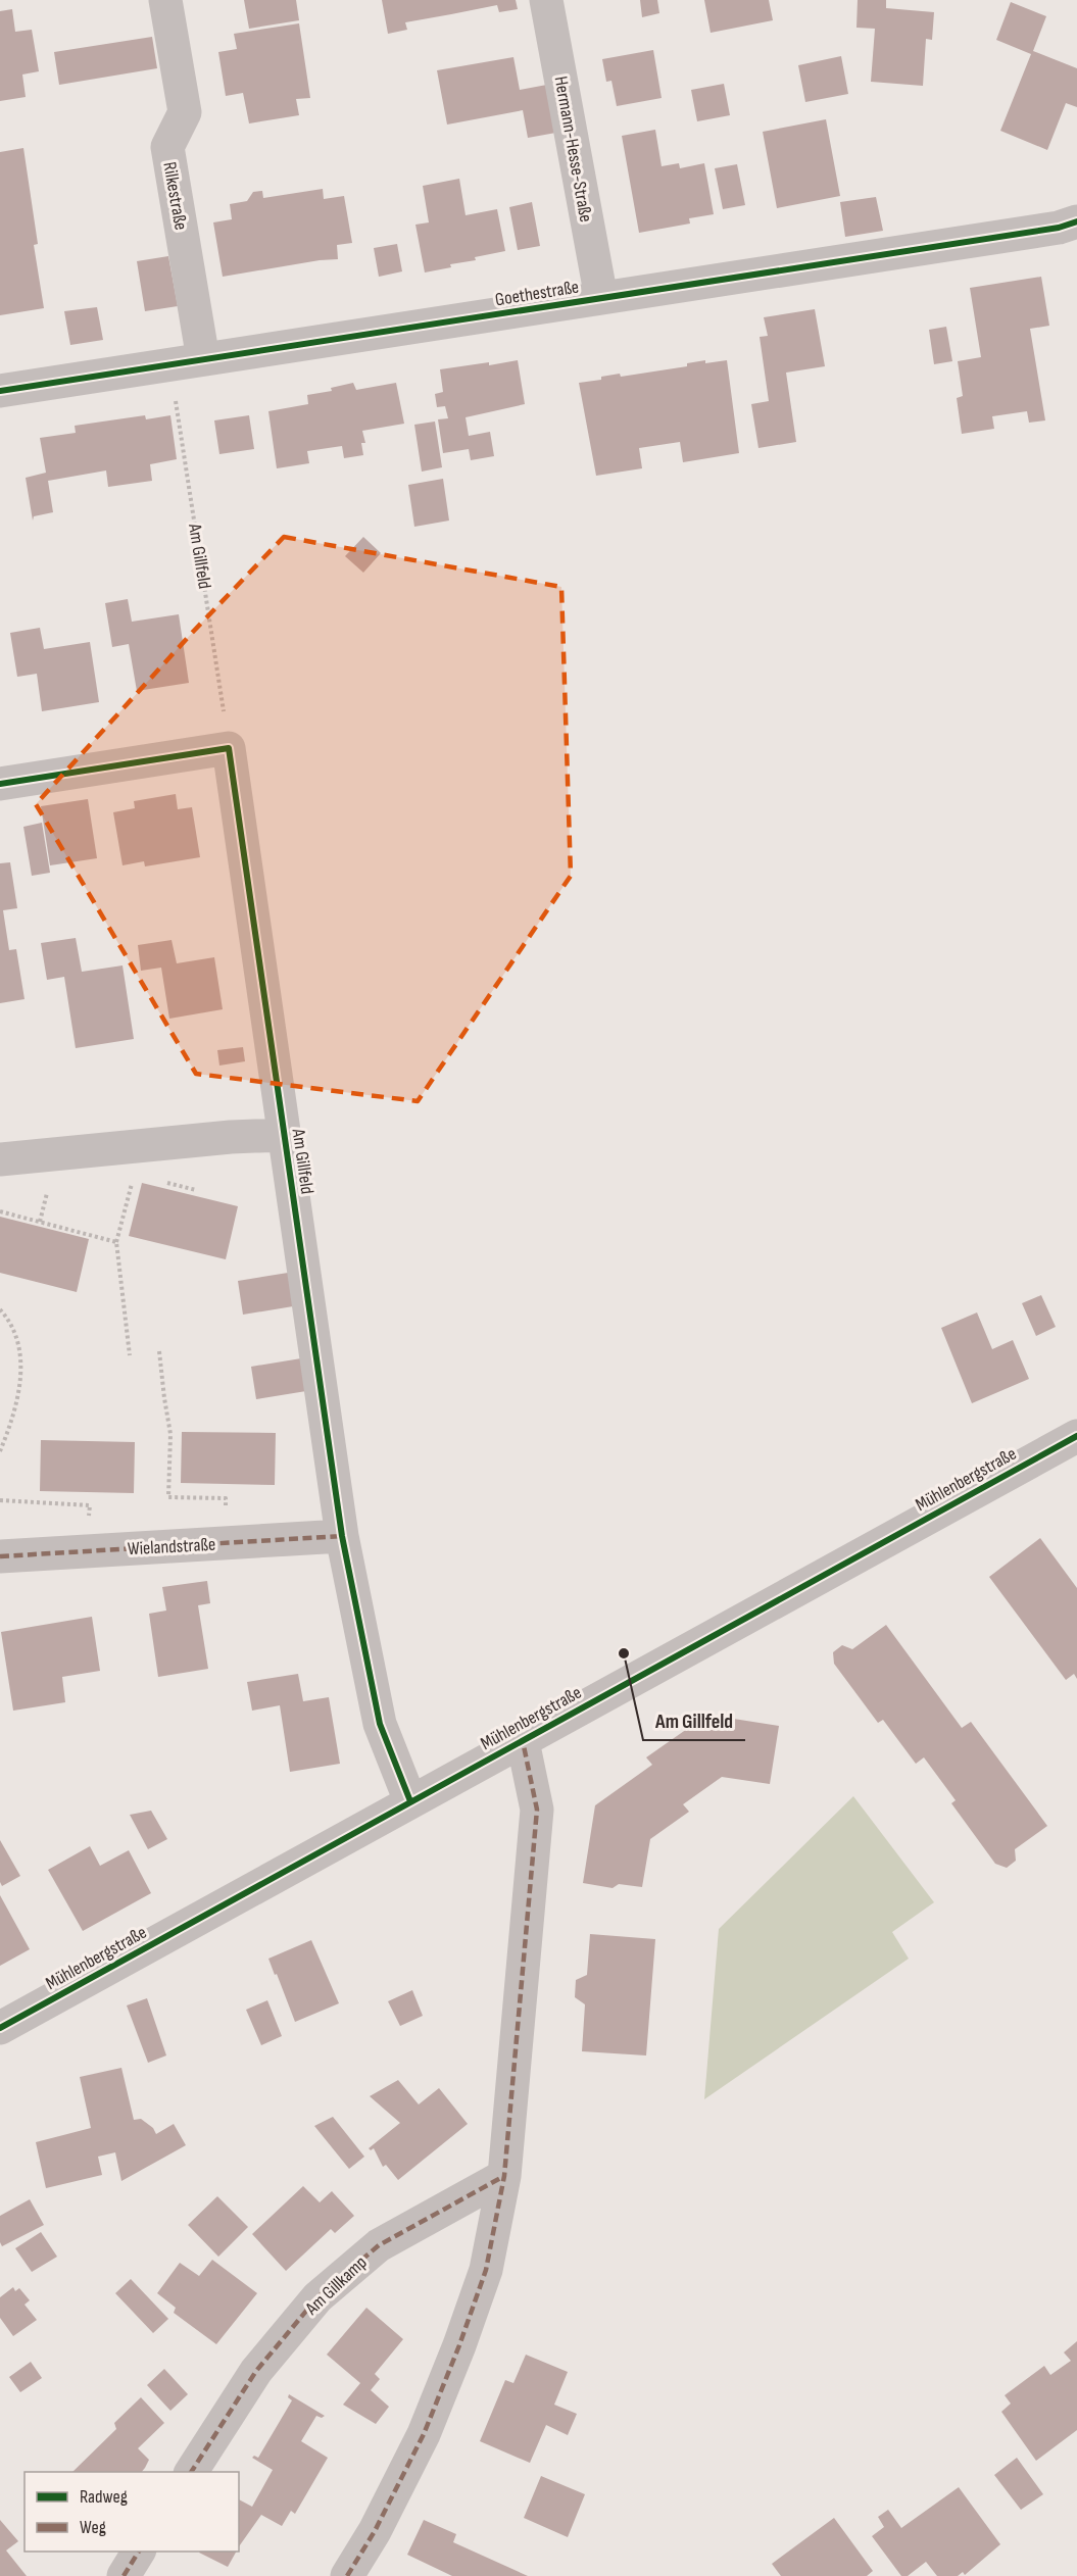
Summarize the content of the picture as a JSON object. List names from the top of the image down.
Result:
{
  "streets": {
    "street": [
      "Hermann-Hesse-Straße",
      "Rilkestraße",
      "Goethestraße",
      "Am Gillfeld",
      "Mühlenbergstraße",
      "Wielandstraße",
      "Am Gillkamp"
    ]
  },
  "crossings": [
    ["Hermann-Hesse-Straße", "Goethestraße"],
    ["Rilkestraße", "Goethestraße"],
    ["Goethestraße", "Am Gillfeld"],
    ["Am Gillfeld", "Mühlenbergstraße"],
    ["Am Gillfeld", "Wielandstraße"]
  ],
  "places": ["Am Gillfeld"],
  "legend": ["Radweg", "Weg"]
}
